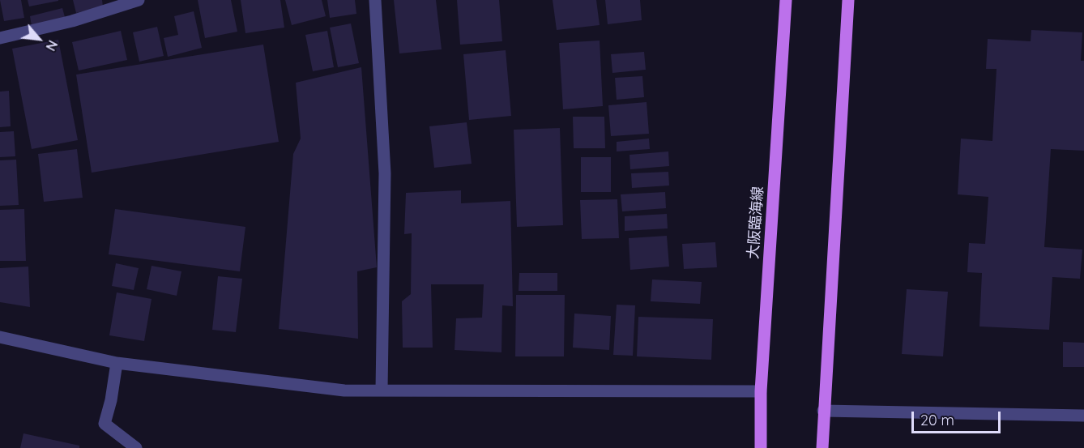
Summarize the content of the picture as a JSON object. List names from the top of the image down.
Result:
{
  "streets": {
    "main road": ["大阪臨海線"]
  },
  "scale_bar": "20 m",
  "north": "bottom right"
}
